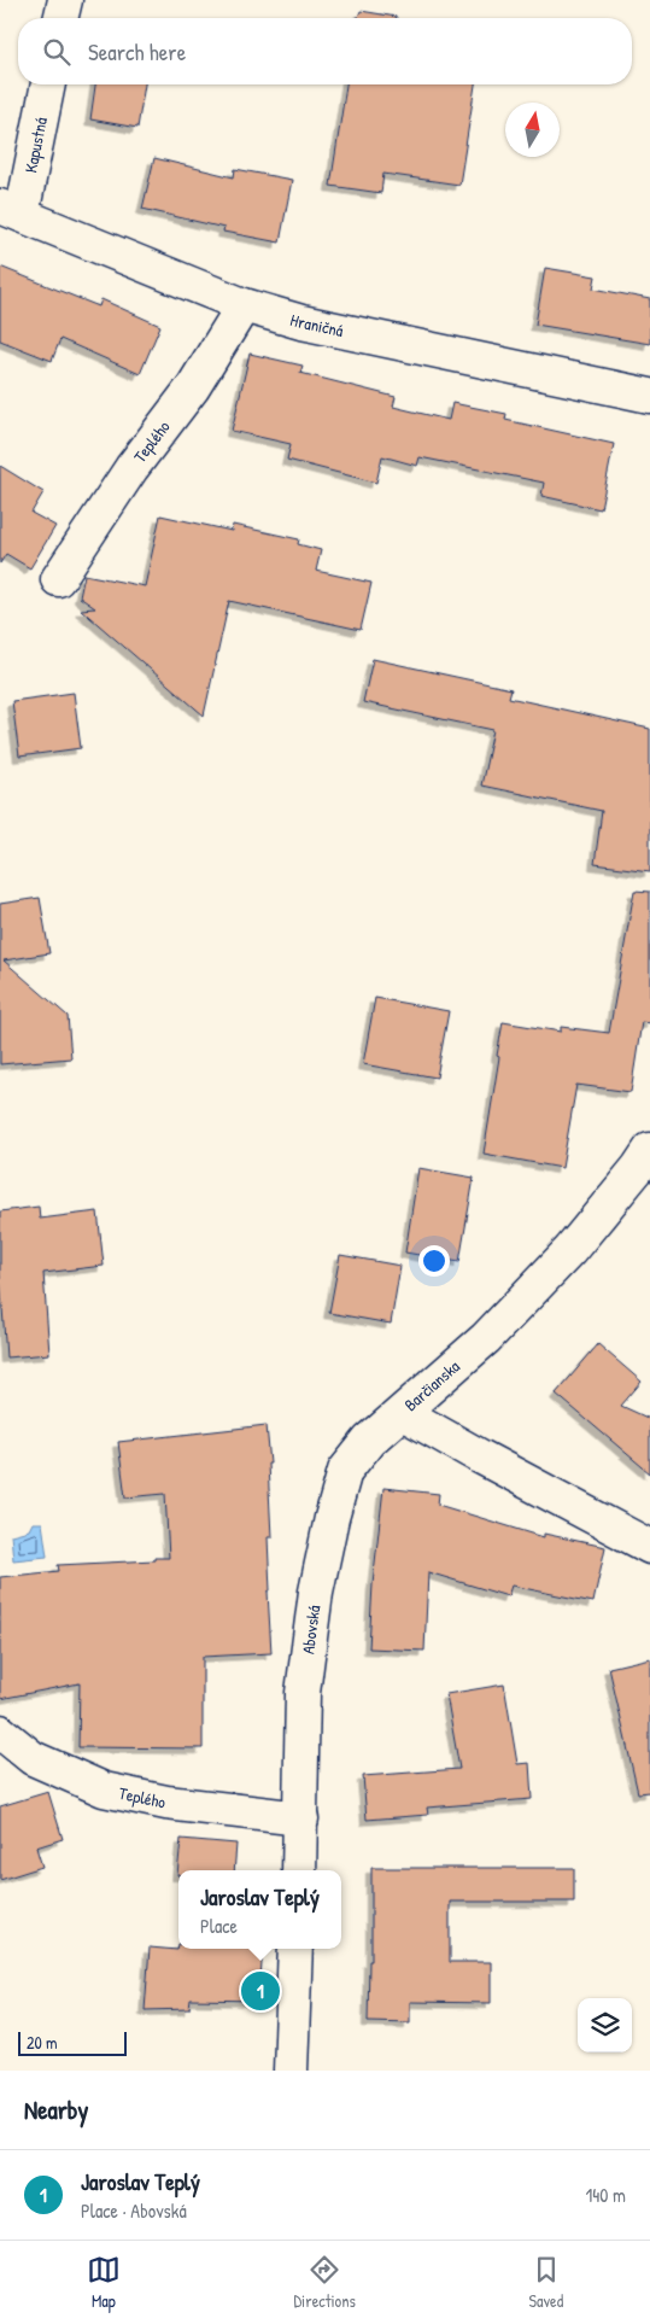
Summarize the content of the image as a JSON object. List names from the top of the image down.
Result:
{
  "streets": {
    "street": [
      "Kapustná",
      "Hraničná",
      "Teplého",
      "Barčianska",
      "Abovská"
    ]
  },
  "crossings": [
    ["Kapustná", "Hraničná"],
    ["Hraničná", "Teplého"],
    ["Teplého", "Abovská"],
    ["Barčianska", "Abovská"]
  ],
  "scale_bar": "20 m",
  "north": "top",
  "page": {
    "search": "Search here",
    "popup": ["Jaroslav Teplý", "Place"],
    "pins": "1",
    "scale": "20 m",
    "heading": "Nearby",
    "list": [
      {
        "mark": "1",
        "name": "Jaroslav Teplý",
        "note": "Place · Abovská",
        "value": "140 m"
      }
    ],
    "nav": ["Map", "Directions", "Saved"]
  }
}
